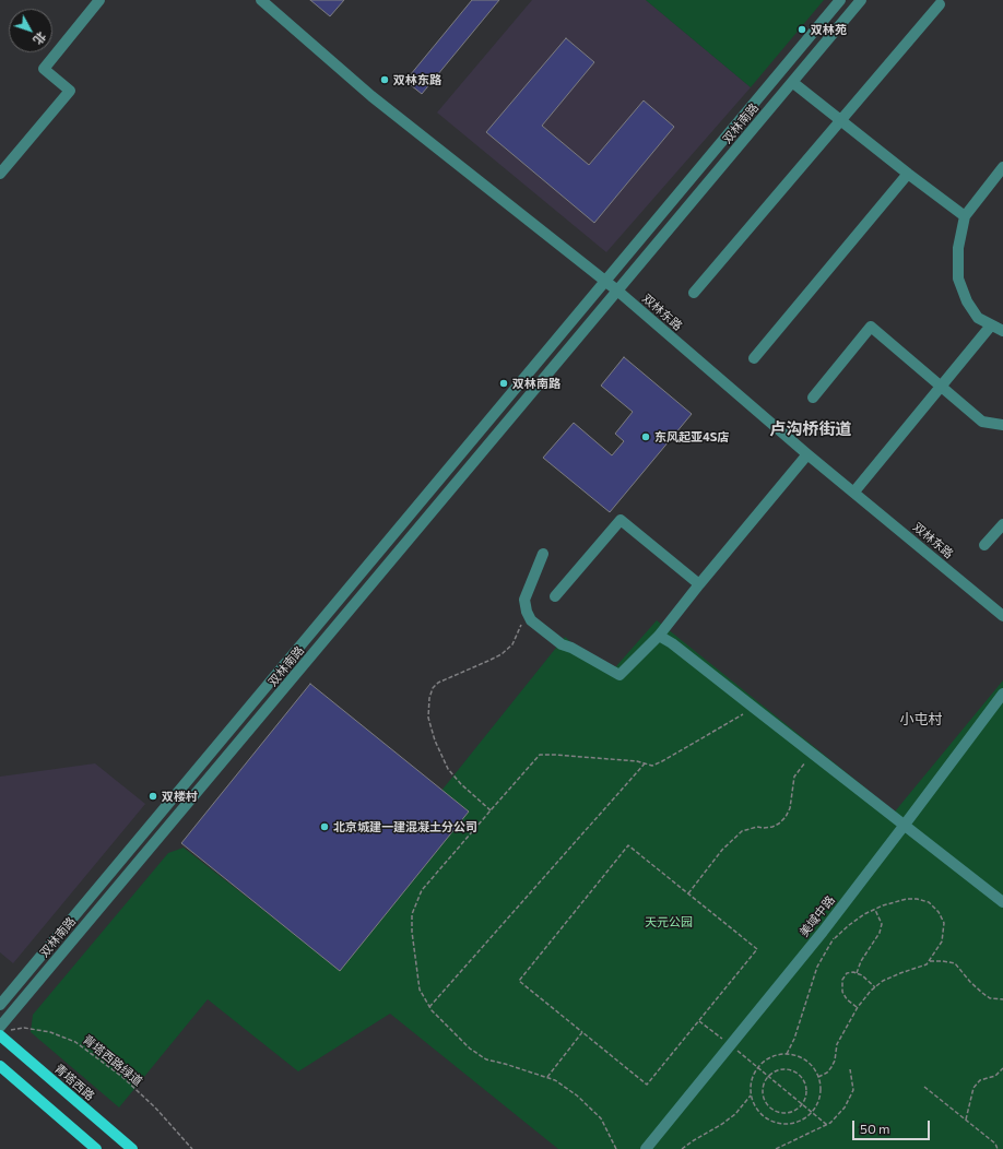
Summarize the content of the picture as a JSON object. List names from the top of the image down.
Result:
{
  "streets": {
    "main road": ["青塔西路"],
    "street": ["双林南路", "双林东路", "美域中路"],
    "path": ["青塔西路绿道"]
  },
  "crossings": [
    ["双林南路", "双林东路"],
    ["双林南路", "青塔西路绿道"],
    ["双林南路", "青塔西路"],
    ["青塔西路绿道", "青塔西路"]
  ],
  "districts": ["卢沟桥街道", "小屯村"],
  "parks": ["天元公园"],
  "places": [
    "双林苑",
    "双林东路",
    "双林南路",
    "东风起亚4S店",
    "双楼村",
    "北京城建一建混凝土分公司"
  ],
  "scale_bar": "50 m",
  "north": "bottom right"
}
